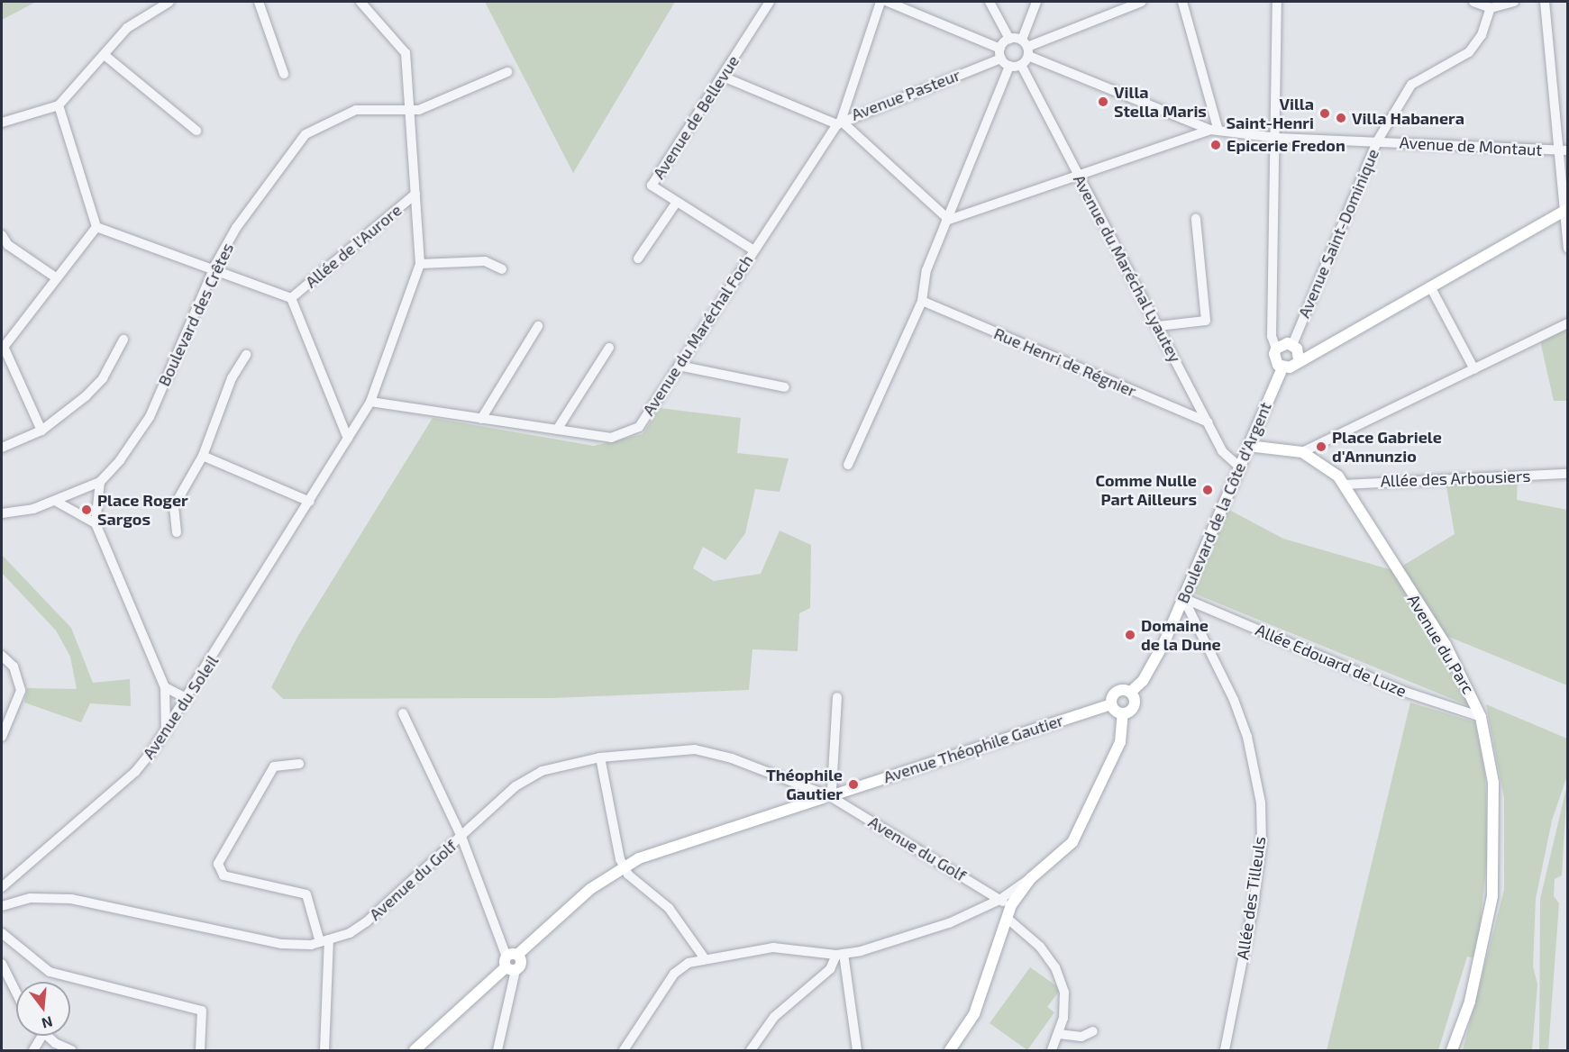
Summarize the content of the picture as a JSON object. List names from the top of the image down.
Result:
{
  "streets": {
    "main road": ["Boulevard de la Côte d'Argent", "Avenue du Parc", "Avenue Théophile Gautier"],
    "street": [
      "Avenue Pasteur",
      "Avenue de Bellevue",
      "Avenue de Montaut",
      "Avenue Saint-Dominique",
      "Allée de l'Aurore",
      "Avenue du Maréchal Lyautey",
      "Boulevard des Crêtes",
      "Avenue du Maréchal Foch",
      "Rue Henri de Régnier",
      "Allée des Arbousiers",
      "Allée Edouard de Luze",
      "Avenue du Soleil",
      "Avenue du Golf",
      "Allée des Tilleuls"
    ]
  },
  "crossings": [
    ["Avenue Pasteur", "Avenue de Bellevue"],
    ["Avenue Pasteur", "Avenue du Maréchal Foch"],
    ["Avenue de Bellevue", "Avenue du Maréchal Foch"],
    ["Avenue de Montaut", "Avenue Saint-Dominique"],
    ["Avenue Saint-Dominique", "Boulevard de la Côte d'Argent"],
    ["Avenue du Maréchal Lyautey", "Rue Henri de Régnier"],
    ["Avenue du Maréchal Lyautey", "Boulevard de la Côte d'Argent"],
    ["Avenue du Maréchal Foch", "Avenue du Soleil"],
    ["Allée des Arbousiers", "Avenue du Parc"],
    ["Boulevard de la Côte d'Argent", "Avenue du Parc"],
    ["Boulevard de la Côte d'Argent", "Allée Edouard de Luze"],
    ["Boulevard de la Côte d'Argent", "Avenue Théophile Gautier"],
    ["Boulevard de la Côte d'Argent", "Allée des Tilleuls"],
    ["Avenue du Parc", "Allée Edouard de Luze"],
    ["Allée Edouard de Luze", "Allée des Tilleuls"],
    ["Avenue du Soleil", "Avenue du Golf"],
    ["Avenue Théophile Gautier", "Avenue du Golf"]
  ],
  "places": [
    "Villa Stella Maris",
    "Villa Saint-Henri",
    "Villa Habanera",
    "Epicerie Fredon",
    "Place Gabriele d'Annunzio",
    "Comme Nulle Part Ailleurs",
    "Place Roger Sargos",
    "Domaine de la Dune",
    "Théophile Gautier"
  ],
  "north": "bottom"
}
